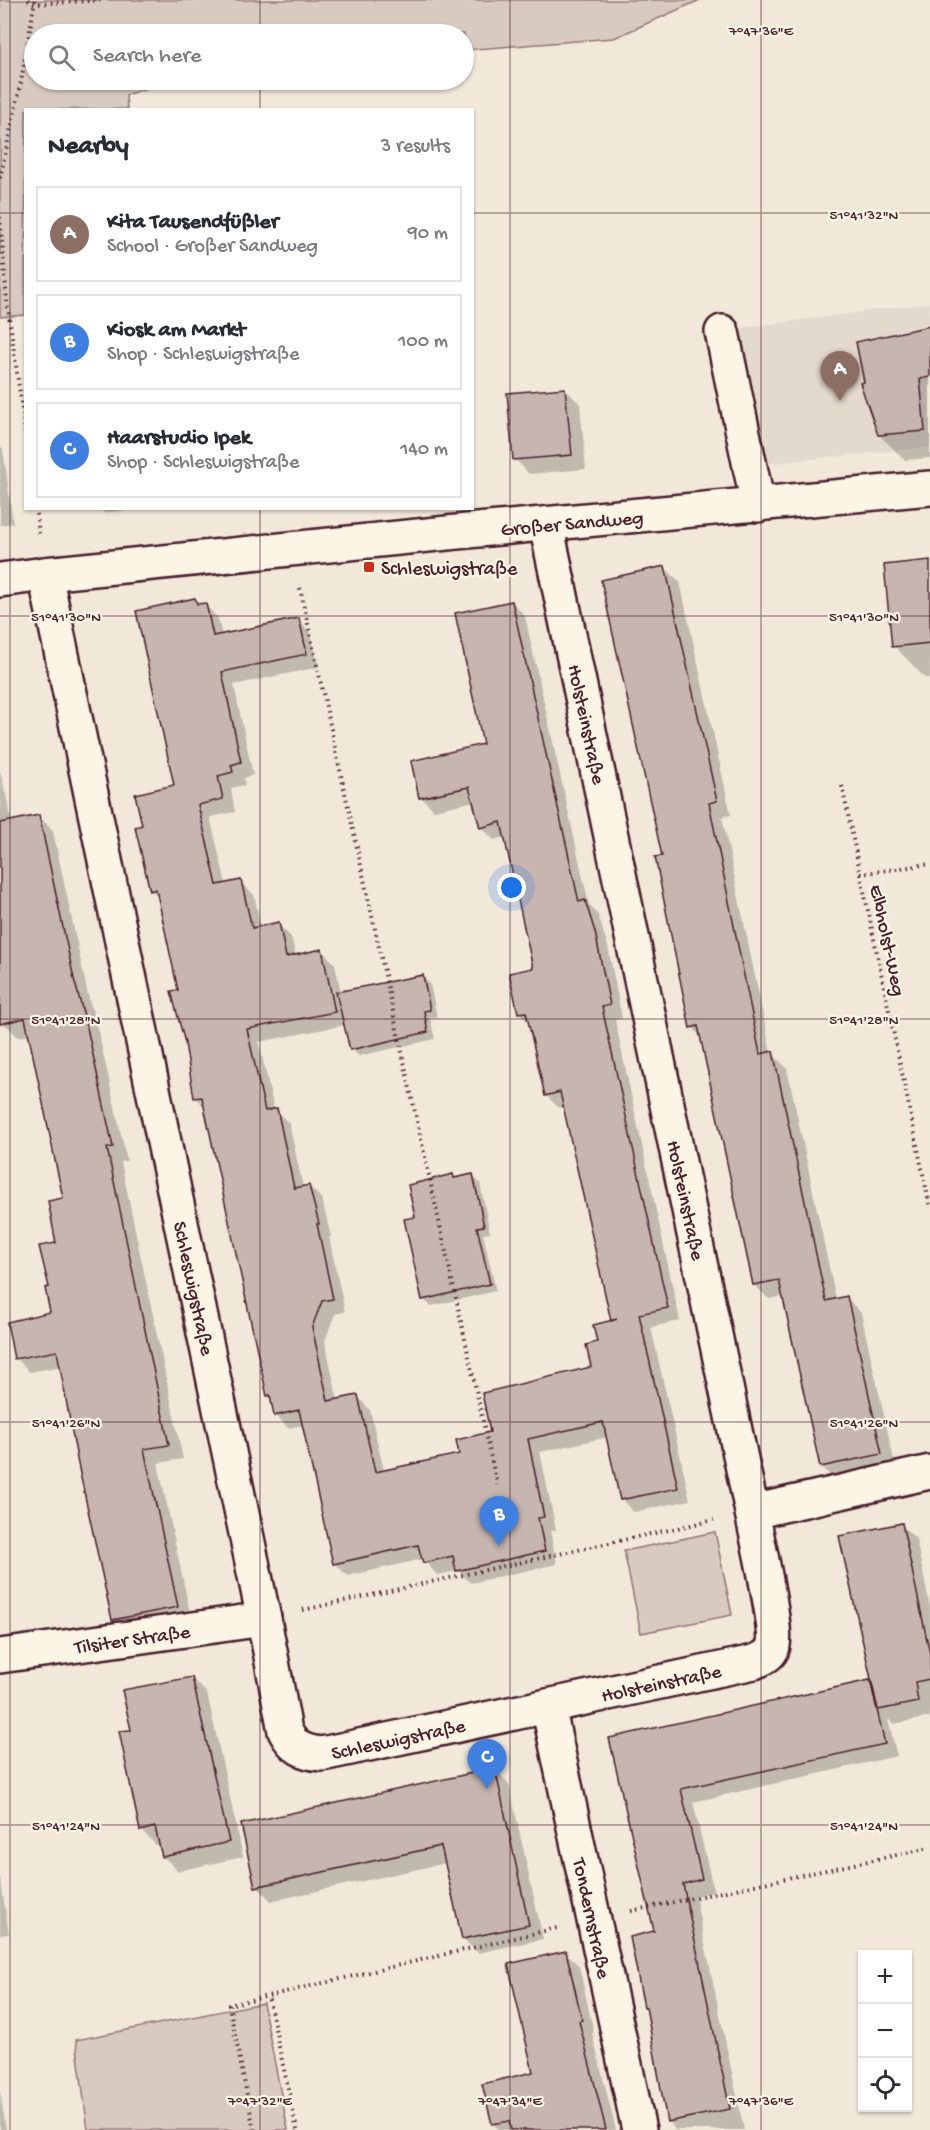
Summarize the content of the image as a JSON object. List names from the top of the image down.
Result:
{
  "streets": {
    "street": [
      "Großer Sandweg",
      "Holsteinstraße",
      "Schleswigstraße",
      "Tilsiter Straße",
      "Tondernstraße"
    ],
    "path": ["Elbholst-Weg"]
  },
  "crossings": [
    ["Großer Sandweg", "Holsteinstraße"],
    ["Großer Sandweg", "Schleswigstraße"],
    ["Holsteinstraße", "Schleswigstraße"],
    ["Holsteinstraße", "Tondernstraße"],
    ["Schleswigstraße", "Tilsiter Straße"],
    ["Schleswigstraße", "Tondernstraße"]
  ],
  "places": {
    "transit": ["Schleswigstraße"]
  },
  "page": {
    "search": "Search here",
    "heading": ["Nearby", "3 results"],
    "list": [
      {
        "mark": "A",
        "name": "Kita Tausendfüßler",
        "note": "School · Großer Sandweg",
        "value": "90 m"
      },
      {
        "mark": "B",
        "name": "Kiosk am Markt",
        "note": "Shop · Schleswigstraße",
        "value": "100 m"
      },
      {
        "mark": "C",
        "name": "Haarstudio Ipek",
        "note": "Shop · Schleswigstraße",
        "value": "140 m"
      }
    ],
    "pins": ["A", "B", "C"],
    "map_buttons": ["+", "−"]
  },
  "coordinates": [
    "7°47'36\"E",
    "51°41'32\"N",
    "51°41'30\"N",
    "51°41'28\"N",
    "51°41'26\"N",
    "51°41'24\"N",
    "7°47'32\"E",
    "7°47'34\"E"
  ]
}
